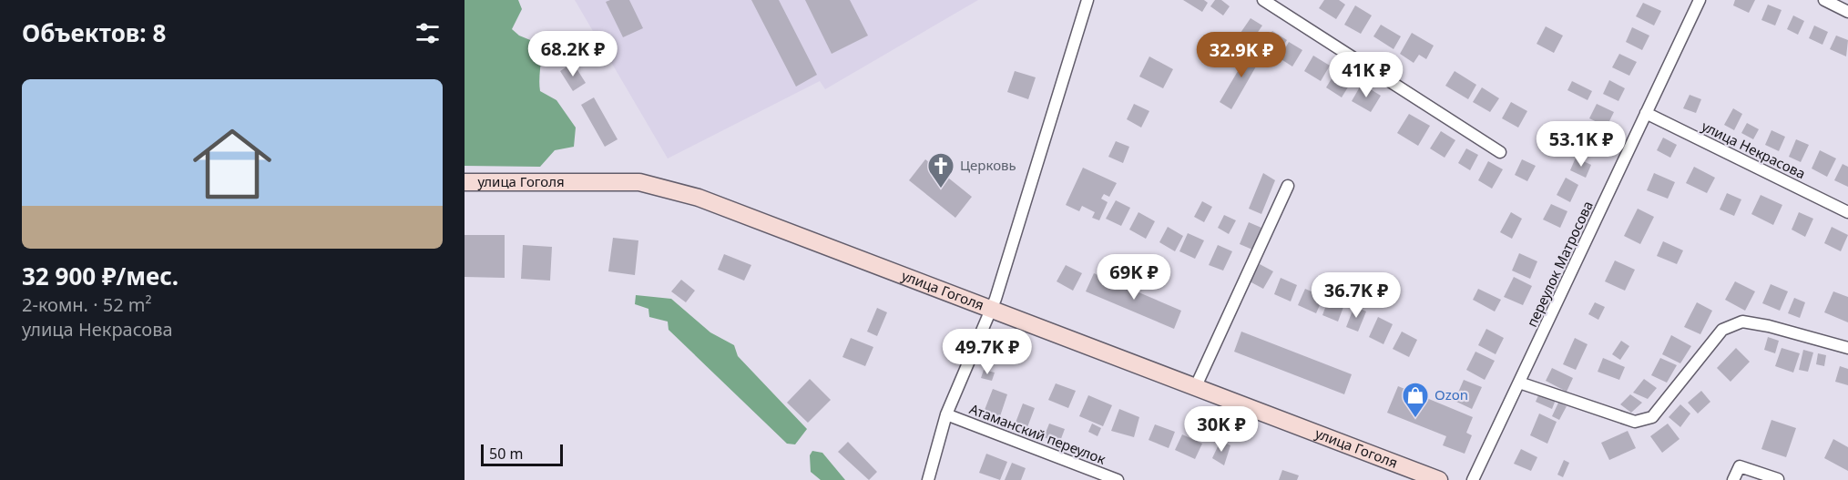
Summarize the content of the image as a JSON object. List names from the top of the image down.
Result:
{
  "streets": {
    "main road": ["улица Гоголя"],
    "street": ["улица Некрасова", "переулок Матросова", "Атаманский переулок"]
  },
  "crossings": [
    ["улица Некрасова", "переулок Матросова"]
  ],
  "places": {
    "church": ["Церковь"],
    "shop": ["Ozon"]
  },
  "scale_bar": "50 m",
  "page": {
    "heading": "Объектов: 8",
    "price": [
      "68.2K ₽",
      "32.9K ₽",
      "41K ₽",
      "53.1K ₽",
      "69K ₽",
      "36.7K ₽",
      "49.7K ₽",
      "30K ₽"
    ],
    "list": [
      {
        "name": "32 900 ₽/мес.",
        "note": "2-комн. · 52 m² · улица Некрасова"
      }
    ],
    "scale": "50 m"
  }
}
